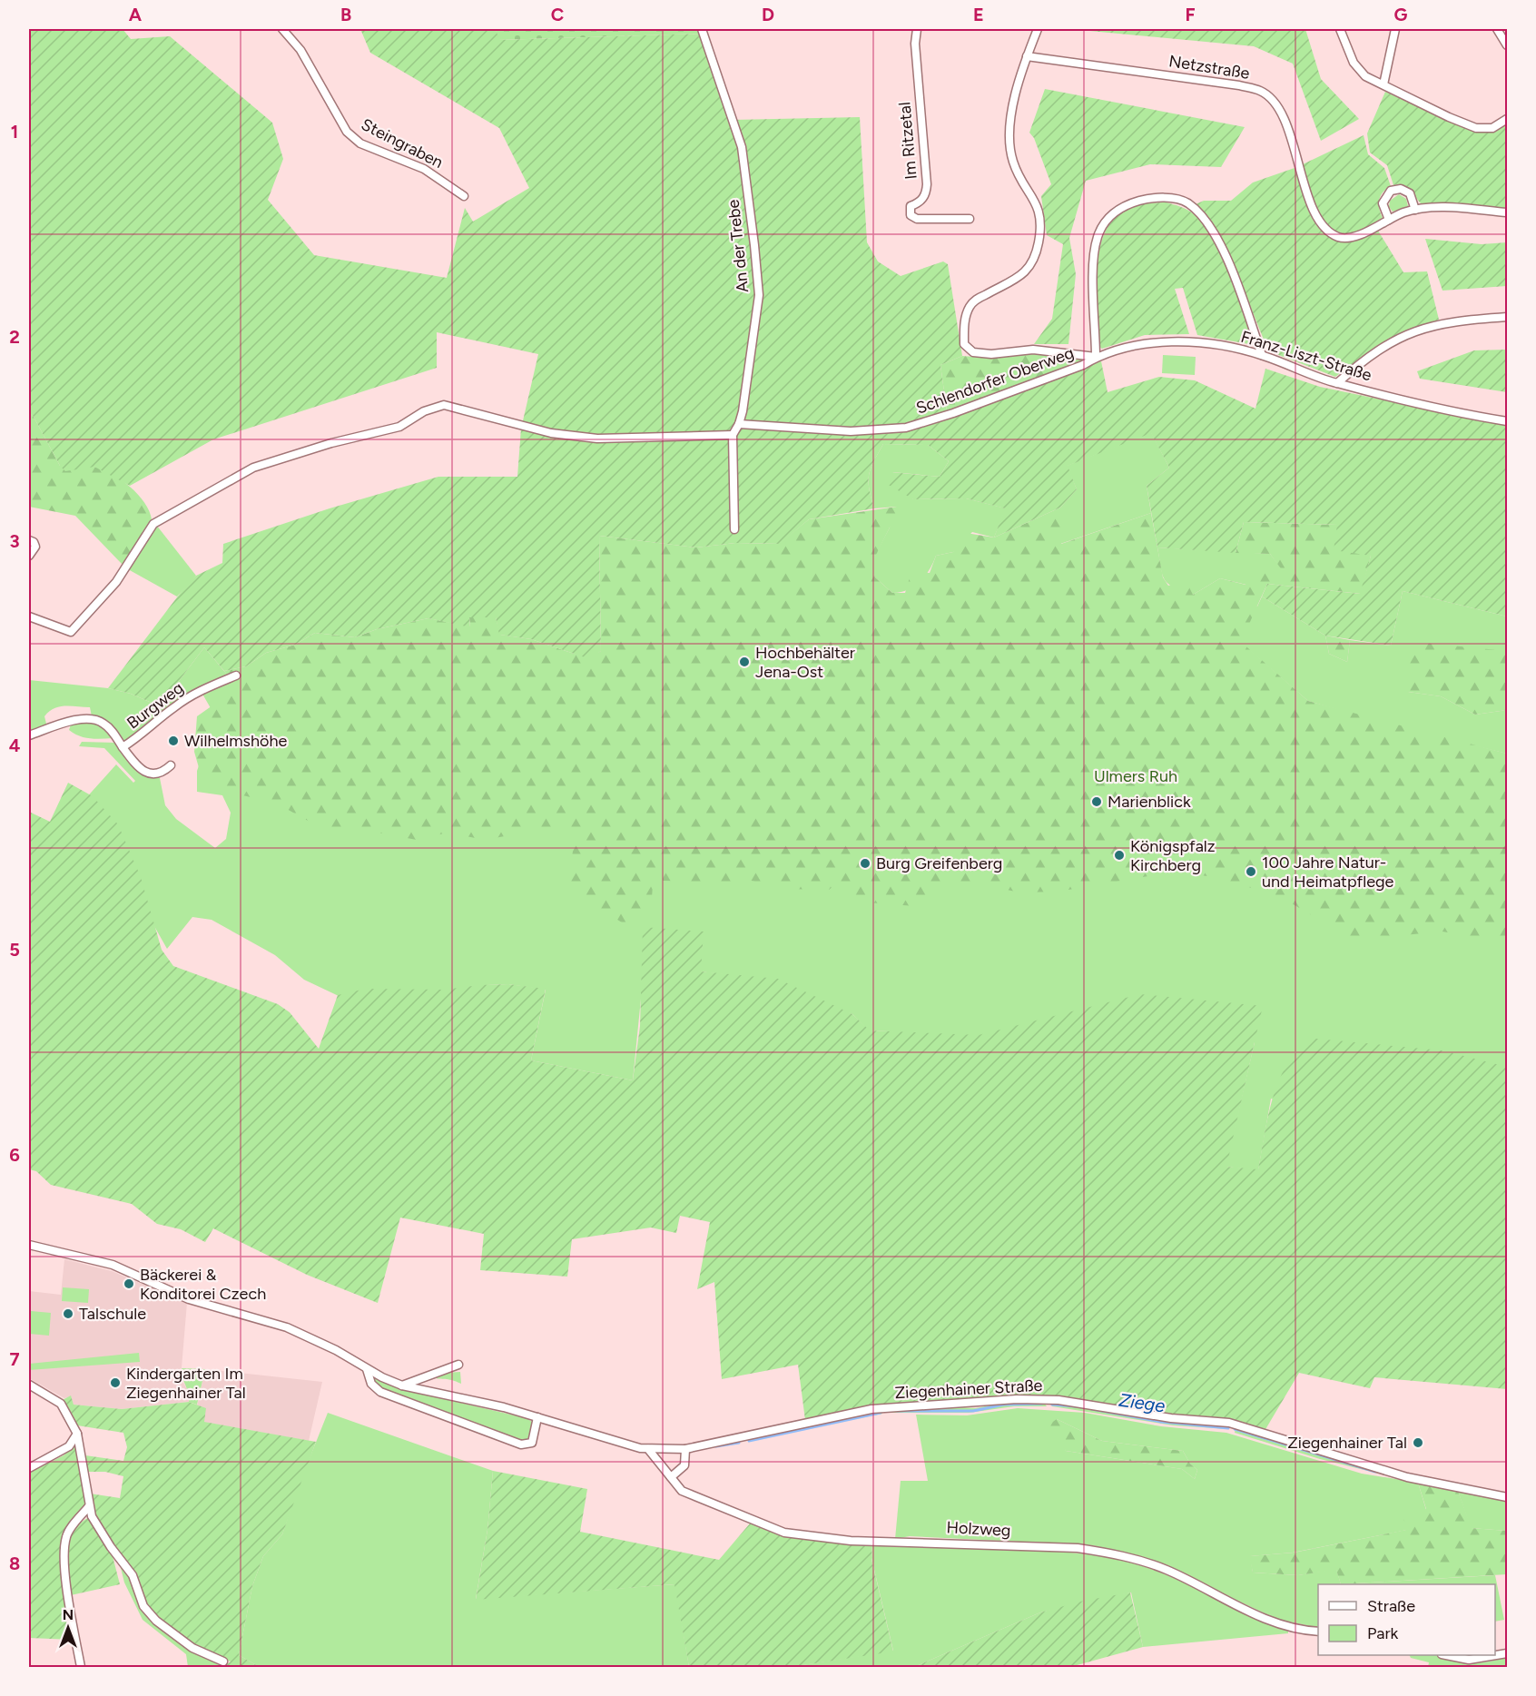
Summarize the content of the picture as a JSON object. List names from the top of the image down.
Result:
{
  "streets": {
    "street": [
      "Netzstraße",
      "Im Ritzetal",
      "Steingraben",
      "An der Trebe",
      "Franz-Liszt-Straße",
      "Schlendorfer Oberweg",
      "Burgweg",
      "Ziegenhainer Straße",
      "Holzweg"
    ]
  },
  "crossings": [
    ["An der Trebe", "Schlendorfer Oberweg"],
    ["Franz-Liszt-Straße", "Schlendorfer Oberweg"],
    ["Ziegenhainer Straße", "Holzweg"]
  ],
  "water": ["Ziege"],
  "parks": ["Ulmers Ruh"],
  "places": [
    "Hochbehälter Jena-Ost",
    "Wilhelmshöhe",
    "Marienblick",
    "Königspfalz Kirchberg",
    "Burg Greifenberg",
    "100 Jahre Natur- und Heimatpflege",
    "Bäckerei & Konditorei Czech",
    "Talschule",
    "Kindergarten Im Ziegenhainer Tal",
    "Ziegenhainer Tal"
  ],
  "legend": ["Straße", "Park"],
  "north": "top",
  "grid": {
    "columns": [
      "A",
      "B",
      "C",
      "D",
      "E",
      "F",
      "G"
    ],
    "rows": [
      "1",
      "2",
      "3",
      "4",
      "5",
      "6",
      "7",
      "8"
    ]
  }
}
